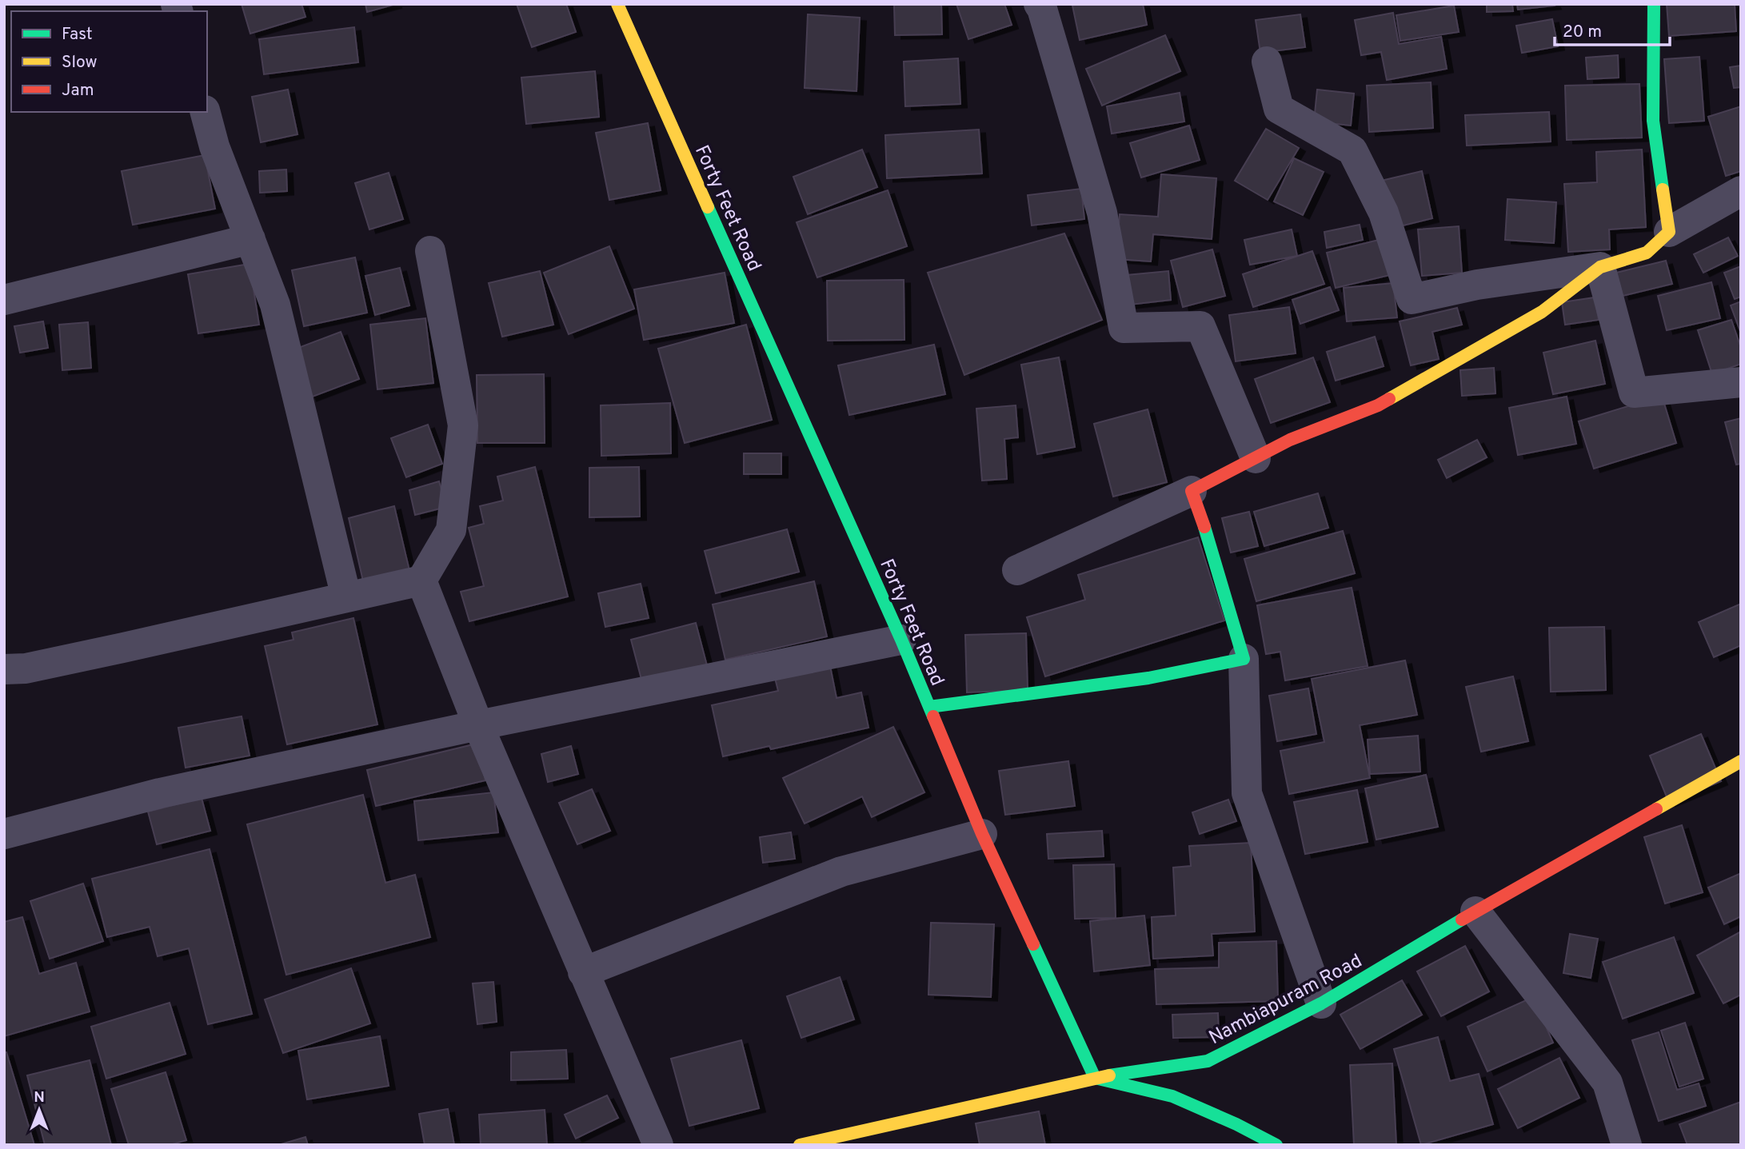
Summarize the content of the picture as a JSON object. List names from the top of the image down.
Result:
{
  "streets": {
    "street": ["Forty Feet Road", "Nambiapuram Road"]
  },
  "crossings": [
    ["Forty Feet Road", "Nambiapuram Road"]
  ],
  "legend": ["Fast", "Slow", "Jam"],
  "scale_bar": "20 m",
  "north": "top"
}
